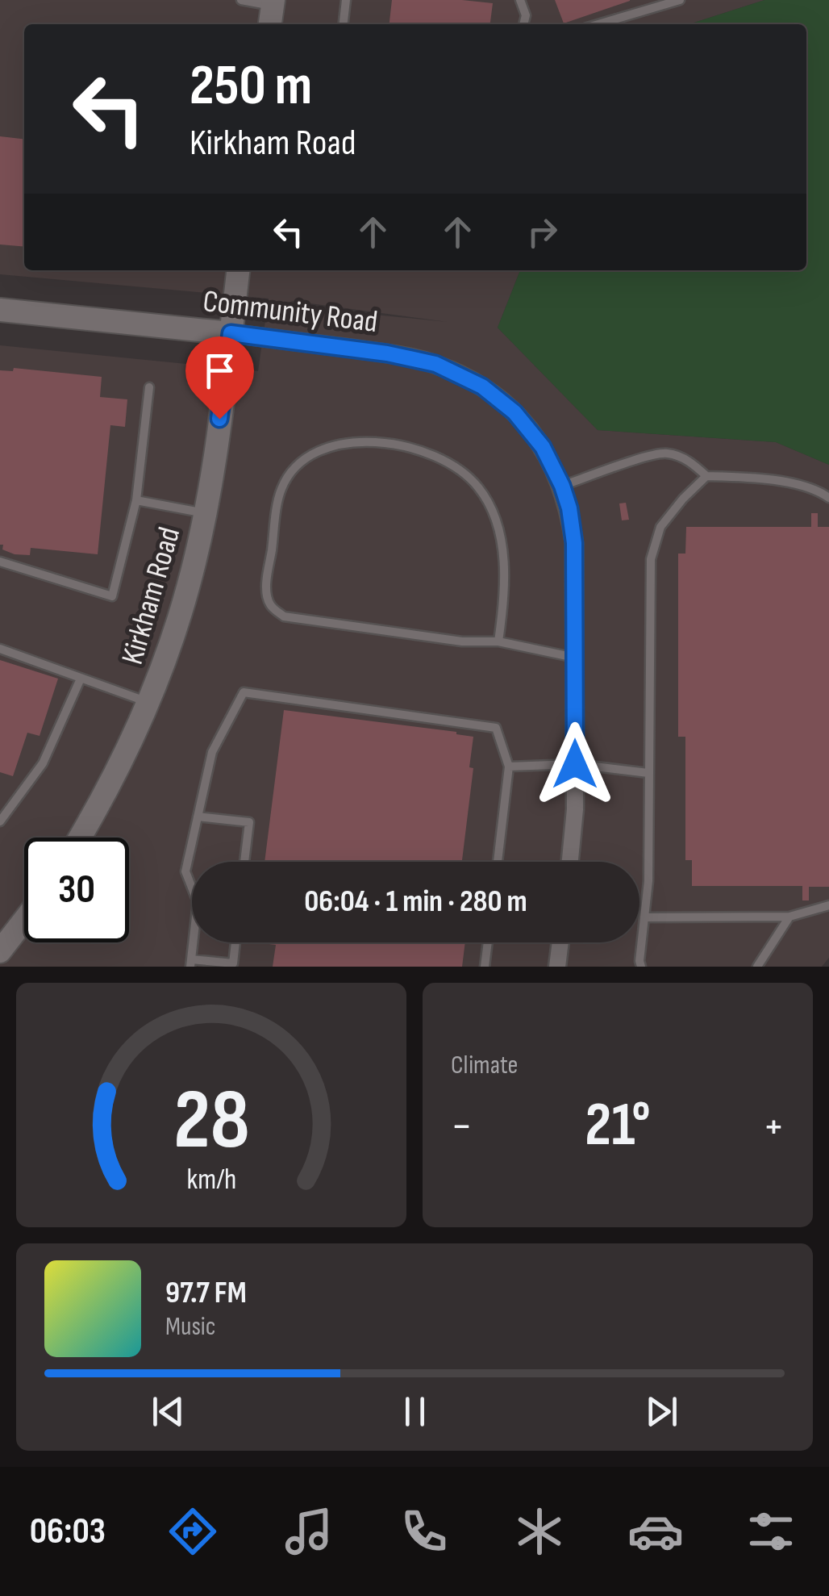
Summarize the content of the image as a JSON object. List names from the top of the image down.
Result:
{
  "streets": {
    "main road": ["Community Road", "Kirkham Road"]
  },
  "crossings": [
    ["Community Road", "Kirkham Road"]
  ],
  "page": {
    "turn": ["250 m", "Kirkham Road"],
    "limit": "30",
    "trip": "06:04 · 1 min · 280 m",
    "tile": "Climate",
    "heat": ["−", "21°", "+"],
    "song": ["97.7 FM", "Music"],
    "tabs": "06:03",
    "gauge": ["28", "km/h"]
  }
}
